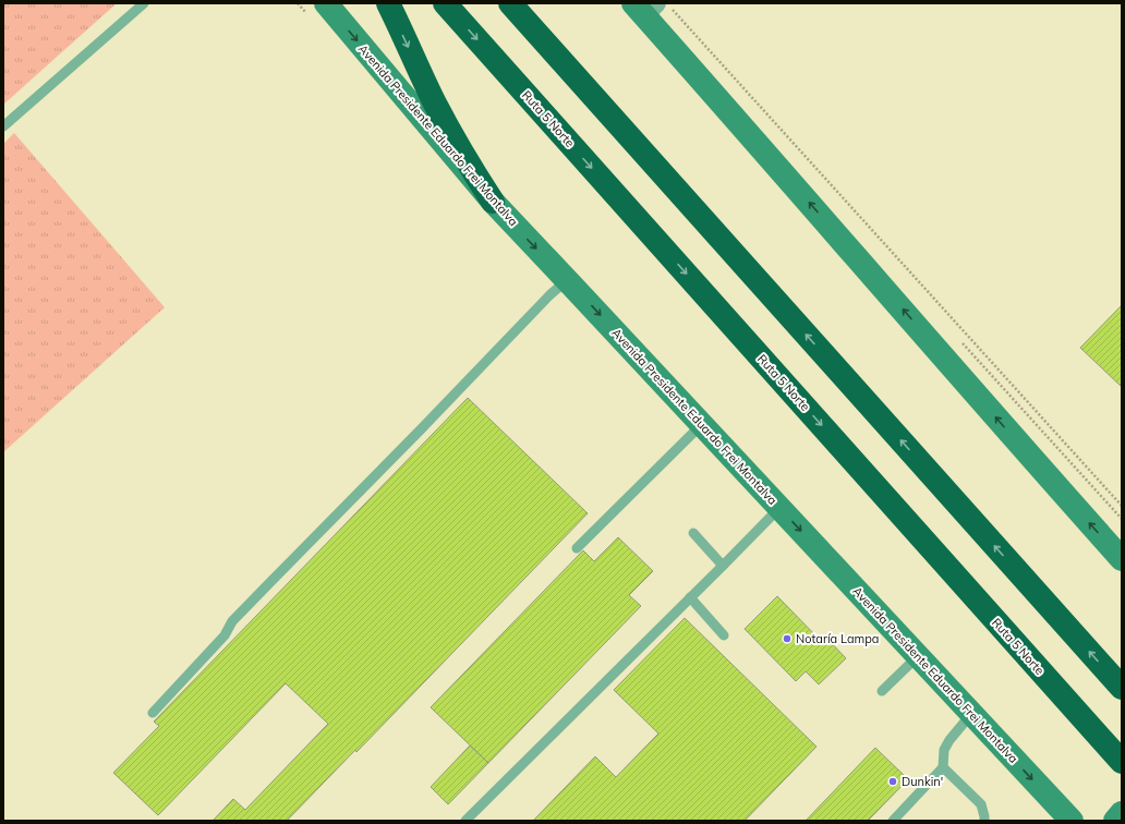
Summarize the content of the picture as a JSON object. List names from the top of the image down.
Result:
{
  "streets": {
    "highway": ["Ruta 5 Norte"],
    "main road": ["Avenida Presidente Eduardo Frei Montalva"]
  },
  "one_way": ["Avenida Presidente Eduardo Frei Montalva"],
  "places": ["Notaría Lampa", "Dunkin'"]
}
